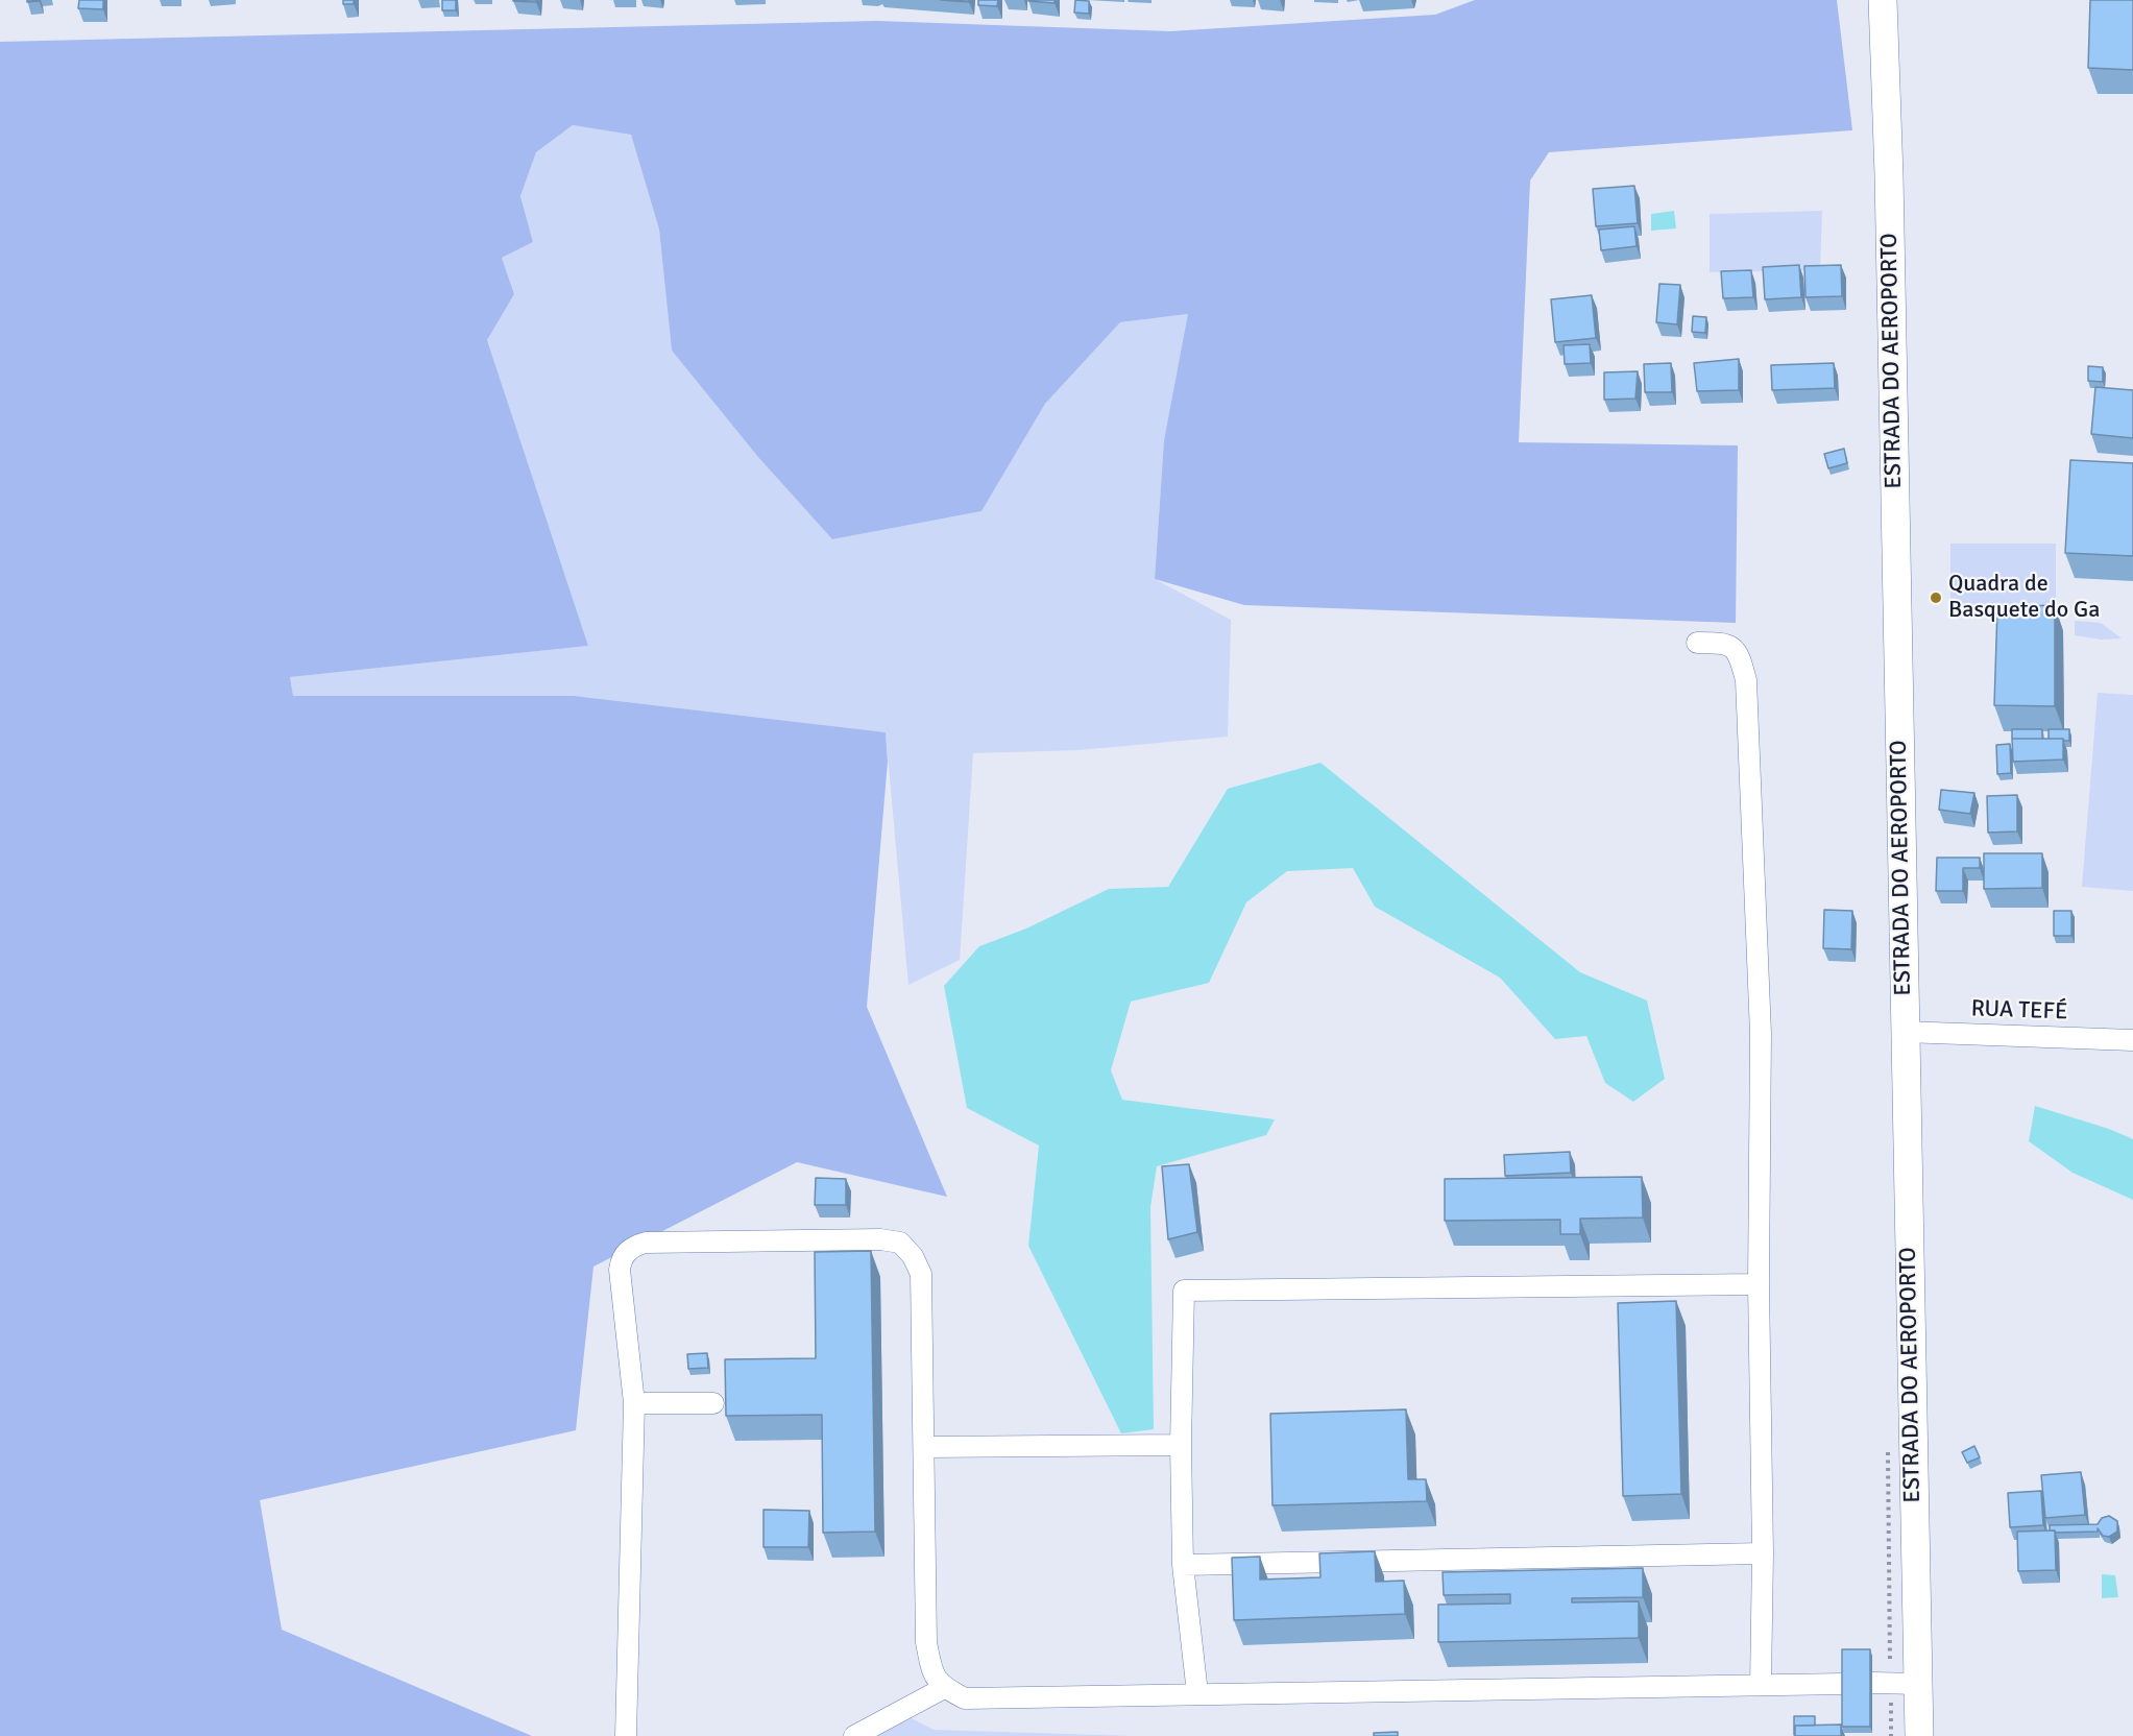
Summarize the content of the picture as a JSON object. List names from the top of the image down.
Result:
{
  "streets": {
    "street": ["ESTRADA DO AEROPORTO", "RUA TEFÉ"]
  },
  "crossings": [
    ["ESTRADA DO AEROPORTO", "RUA TEFÉ"]
  ],
  "places": ["Quadra de Basquete do Ga"]
}
